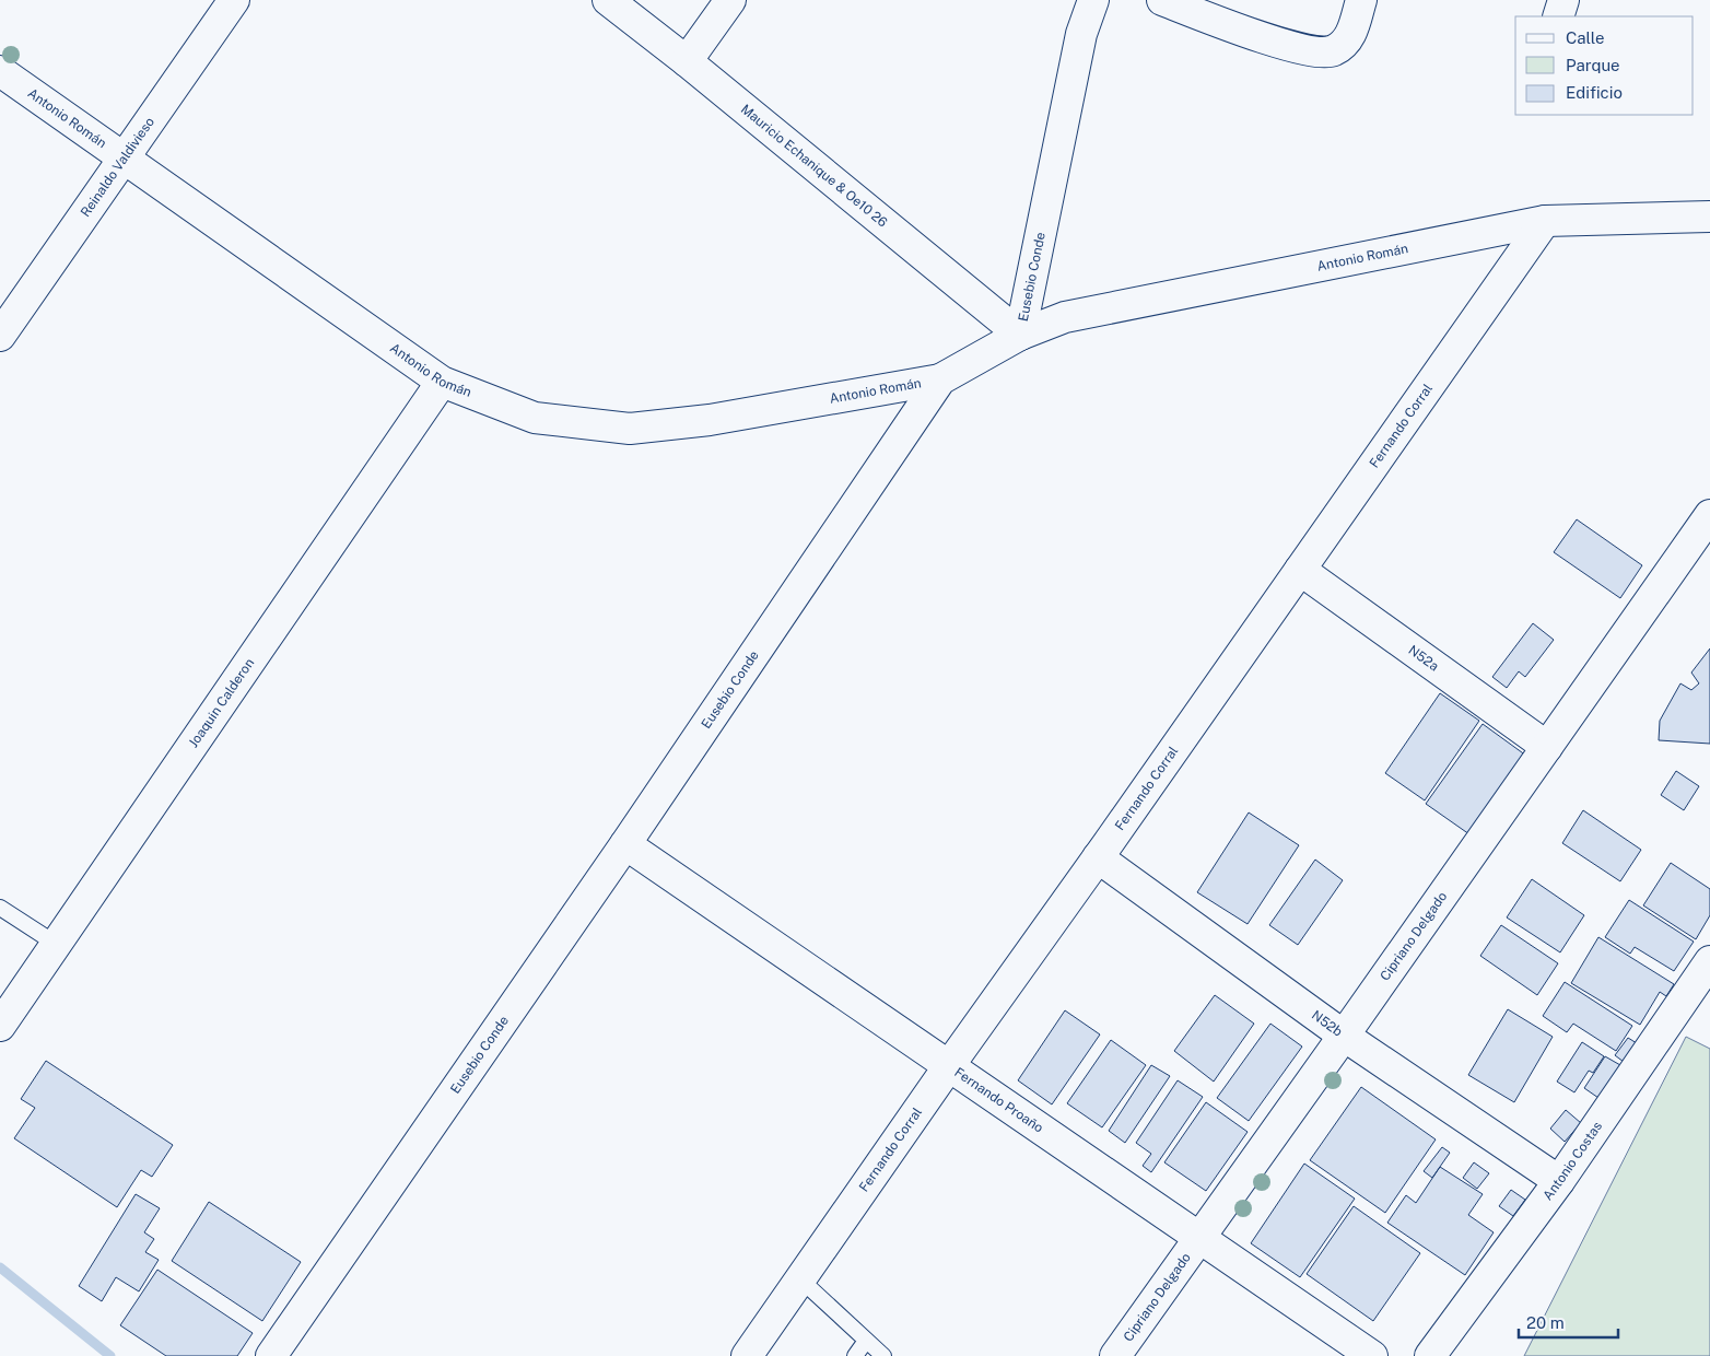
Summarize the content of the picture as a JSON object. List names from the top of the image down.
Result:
{
  "streets": {
    "street": [
      "Antonio Román",
      "Mauricio Echanique & Oe10 26",
      "Reinaldo Valdivieso",
      "Eusebio Conde",
      "Fernando Corral",
      "N52a",
      "Joaquin Calderon",
      "Cipriano Delgado",
      "N52b",
      "Fernando Proaño",
      "Antonio Costas"
    ]
  },
  "crossings": [
    ["Antonio Román", "Mauricio Echanique & Oe10 26"],
    ["Antonio Román", "Reinaldo Valdivieso"],
    ["Antonio Román", "Eusebio Conde"],
    ["Antonio Román", "Fernando Corral"],
    ["Antonio Román", "Joaquin Calderon"],
    ["Mauricio Echanique & Oe10 26", "Eusebio Conde"],
    ["Eusebio Conde", "Fernando Proaño"],
    ["Fernando Corral", "N52a"],
    ["Fernando Corral", "N52b"],
    ["Fernando Corral", "Fernando Proaño"],
    ["N52a", "Cipriano Delgado"],
    ["Cipriano Delgado", "N52b"],
    ["Cipriano Delgado", "Fernando Proaño"],
    ["N52b", "Antonio Costas"]
  ],
  "legend": ["Calle", "Parque", "Edificio"],
  "scale_bar": "20 m"
}
